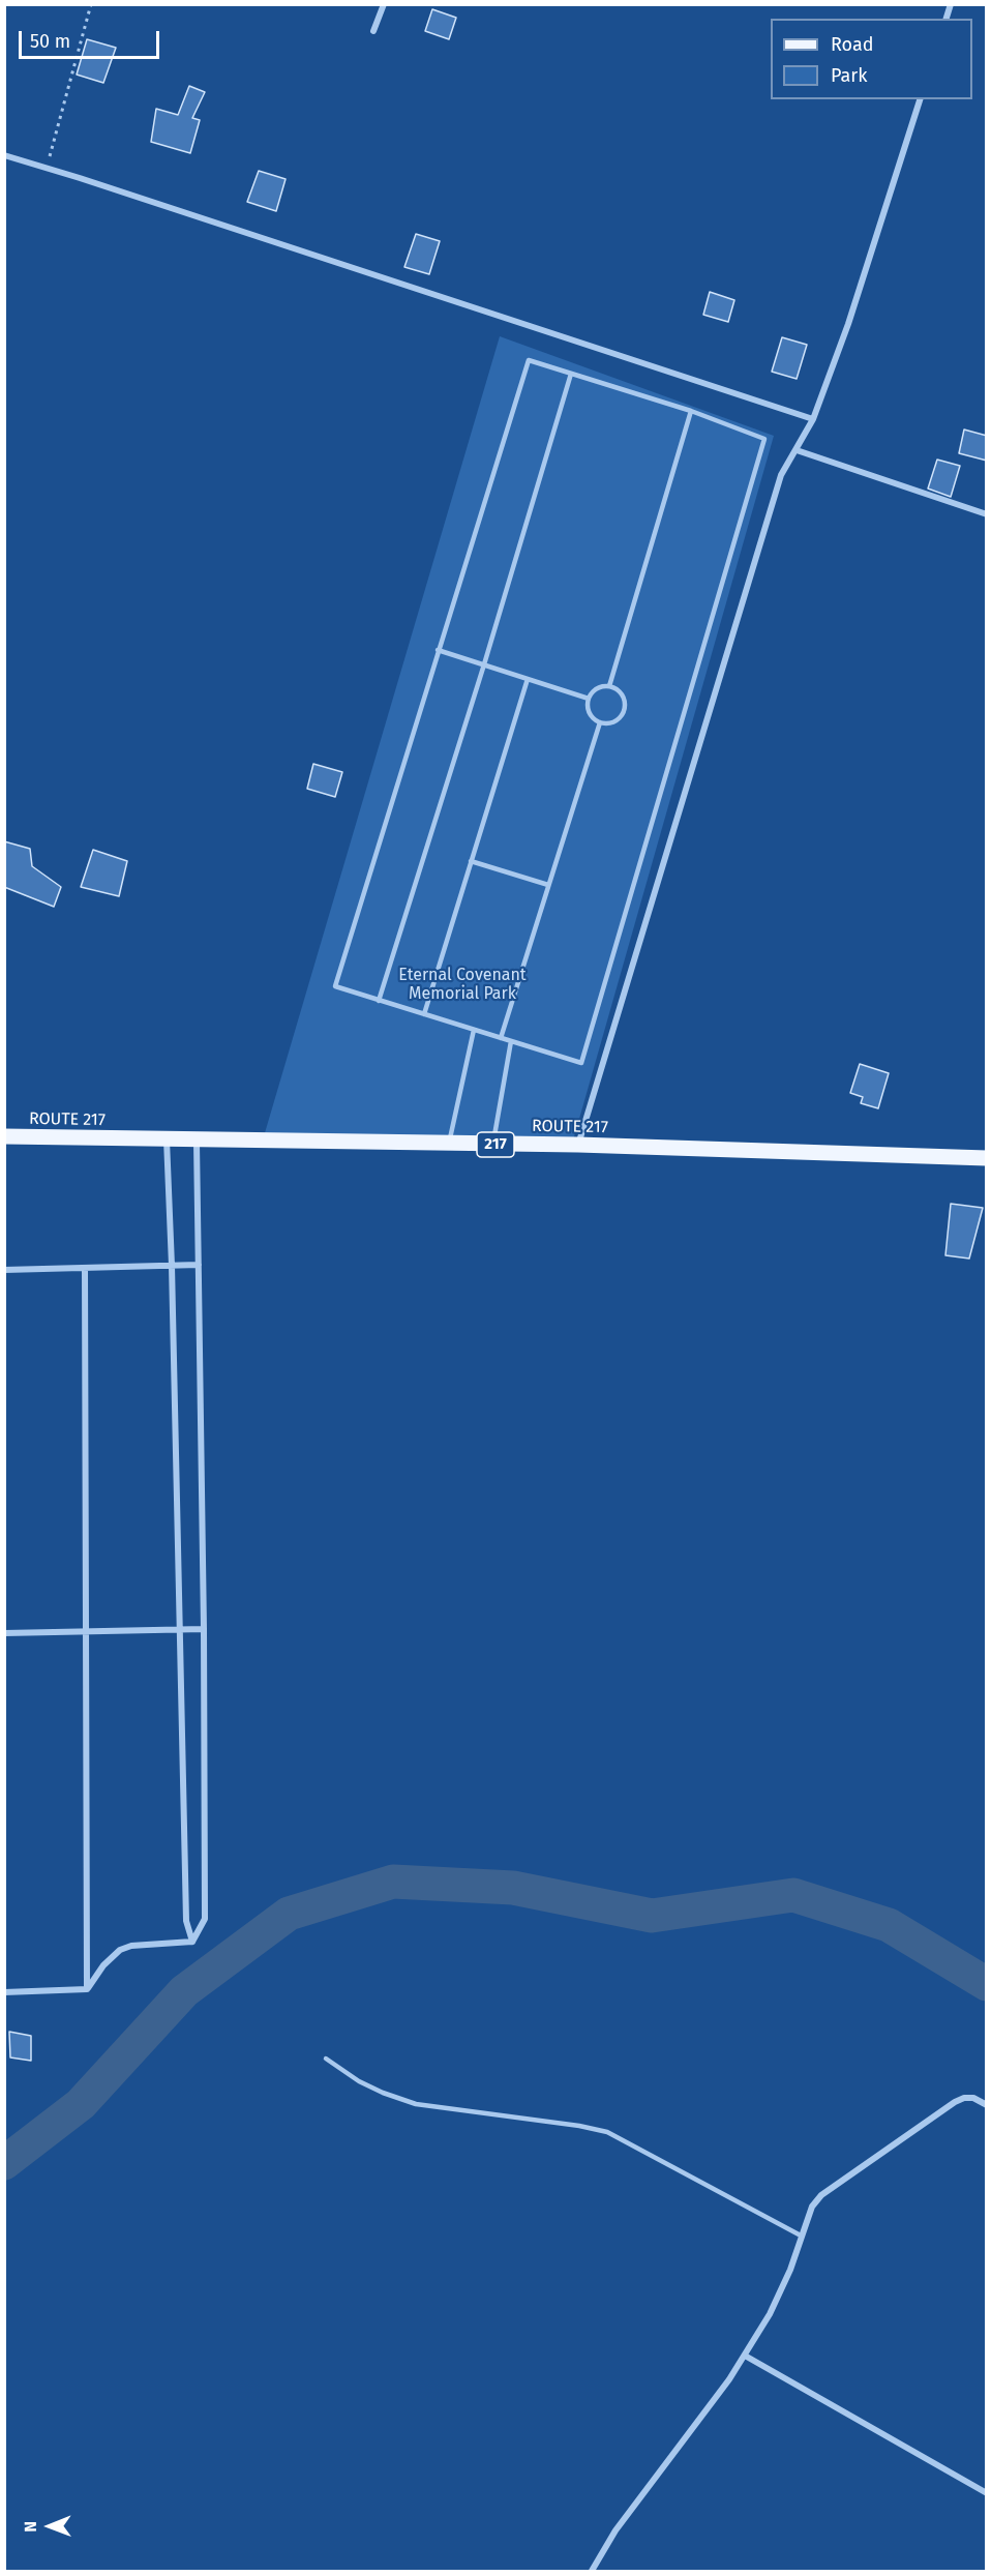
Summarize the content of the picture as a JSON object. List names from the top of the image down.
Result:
{
  "streets": {
    "main road": ["ROUTE 217", "217"]
  },
  "parks": ["Eternal Covenant Memorial Park"],
  "legend": ["Road", "Park"],
  "scale_bar": "50 m",
  "north": "left"
}
